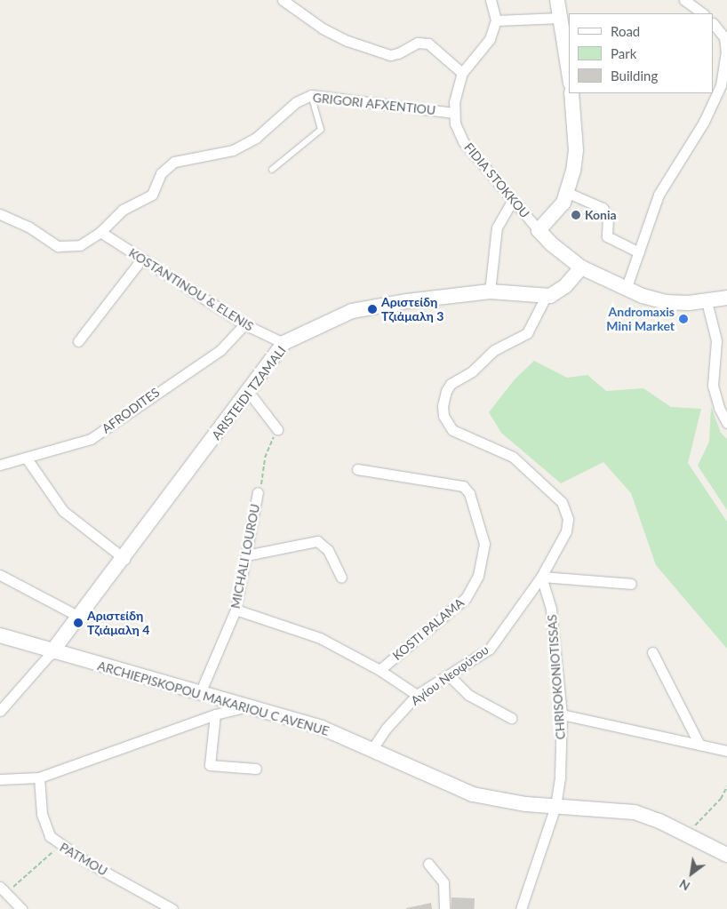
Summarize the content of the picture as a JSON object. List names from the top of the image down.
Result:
{
  "streets": {
    "street": [
      "GRIGORI AFXENTIOU",
      "FIDIA STOKKOU",
      "KOSTANTINOU & ELENIS",
      "ARISTEIDI TZAMALI",
      "AFRODITES",
      "MICHALI LOUROU",
      "KOSTI PALAMA",
      "Αγίου Νεοφύτου",
      "CHRISOKONIOTISSAS",
      "ARCHIEPISKOPOU MAKARIOU C AVENUE",
      "PATMOU"
    ]
  },
  "crossings": [
    ["GRIGORI AFXENTIOU", "FIDIA STOKKOU"],
    ["GRIGORI AFXENTIOU", "KOSTANTINOU & ELENIS"],
    ["KOSTANTINOU & ELENIS", "ARISTEIDI TZAMALI"],
    ["KOSTANTINOU & ELENIS", "AFRODITES"],
    ["ARISTEIDI TZAMALI", "ARCHIEPISKOPOU MAKARIOU C AVENUE"],
    ["MICHALI LOUROU", "ARCHIEPISKOPOU MAKARIOU C AVENUE"],
    ["Αγίου Νεοφύτου", "CHRISOKONIOTISSAS"],
    ["Αγίου Νεοφύτου", "ARCHIEPISKOPOU MAKARIOU C AVENUE"],
    ["CHRISOKONIOTISSAS", "ARCHIEPISKOPOU MAKARIOU C AVENUE"]
  ],
  "places": [
    "Konia",
    "Αριστείδη Τζιάμαλη 3",
    "Andromaxis Mini Market",
    "Αριστείδη Τζιάμαλη 4"
  ],
  "legend": ["Road", "Park", "Building"],
  "north": "bottom left"
}
